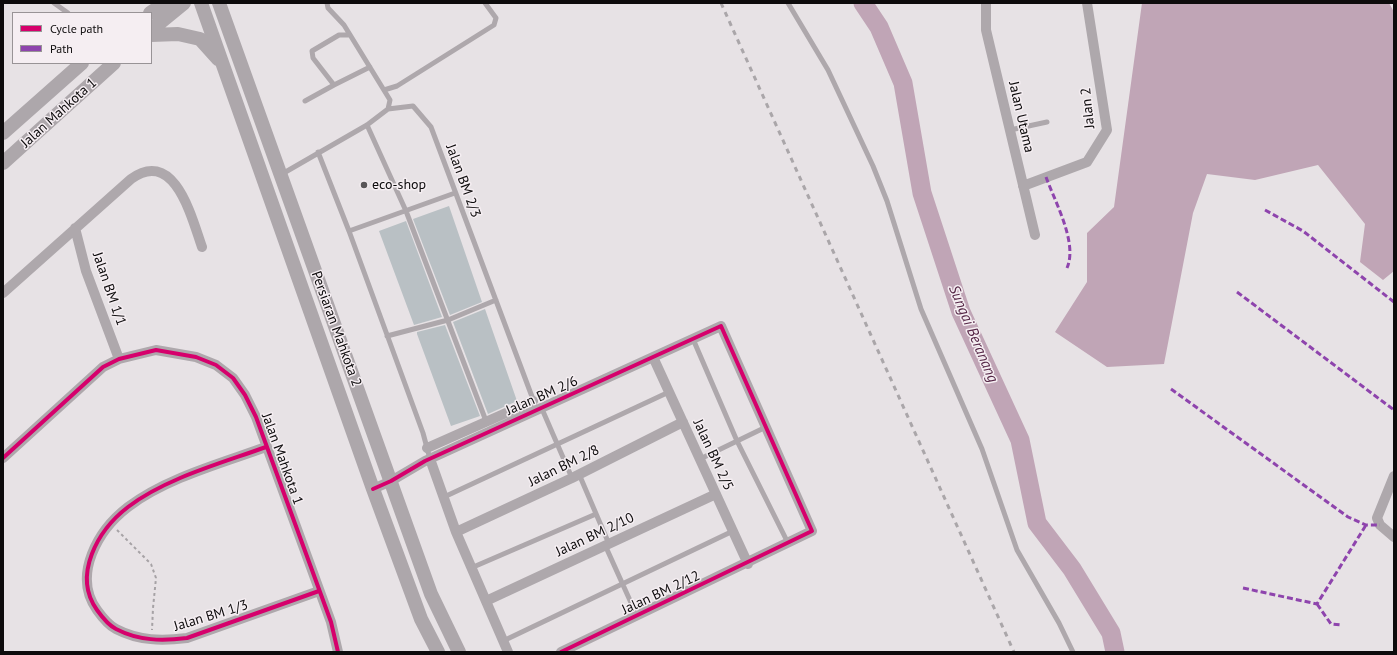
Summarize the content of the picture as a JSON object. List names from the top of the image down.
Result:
{
  "streets": {
    "main road": ["Jalan Mahkota 1", "Persiaran Mahkota 2"],
    "street": [
      "Jalan 2",
      "Jalan Utama",
      "Jalan BM 1/1",
      "Jalan BM 2/6",
      "Jalan BM 2/5",
      "Jalan BM 2/8",
      "Jalan BM 2/10",
      "Jalan BM 2/12",
      "Jalan BM 1/3"
    ],
    "lane": ["Jalan BM 2/3"]
  },
  "crossings": [
    ["Jalan 2", "Jalan Utama"],
    ["Jalan Mahkota 1", "Jalan BM 1/1"],
    ["Jalan Mahkota 1", "Jalan BM 1/3"],
    ["Jalan BM 2/3", "Jalan BM 2/6"],
    ["Jalan BM 2/3", "Jalan BM 2/8"],
    ["Jalan BM 2/3", "Jalan BM 2/10"],
    ["Jalan BM 2/3", "Jalan BM 2/12"],
    ["Persiaran Mahkota 2", "Jalan BM 2/6"],
    ["Jalan BM 2/6", "Jalan BM 2/5"],
    ["Jalan BM 2/6", "Jalan BM 2/12"],
    ["Jalan BM 2/5", "Jalan BM 2/8"],
    ["Jalan BM 2/5", "Jalan BM 2/10"],
    ["Jalan BM 2/5", "Jalan BM 2/12"]
  ],
  "water": ["Sungai Beranang"],
  "places": ["eco-shop"],
  "legend": ["Cycle path", "Path"]
}
